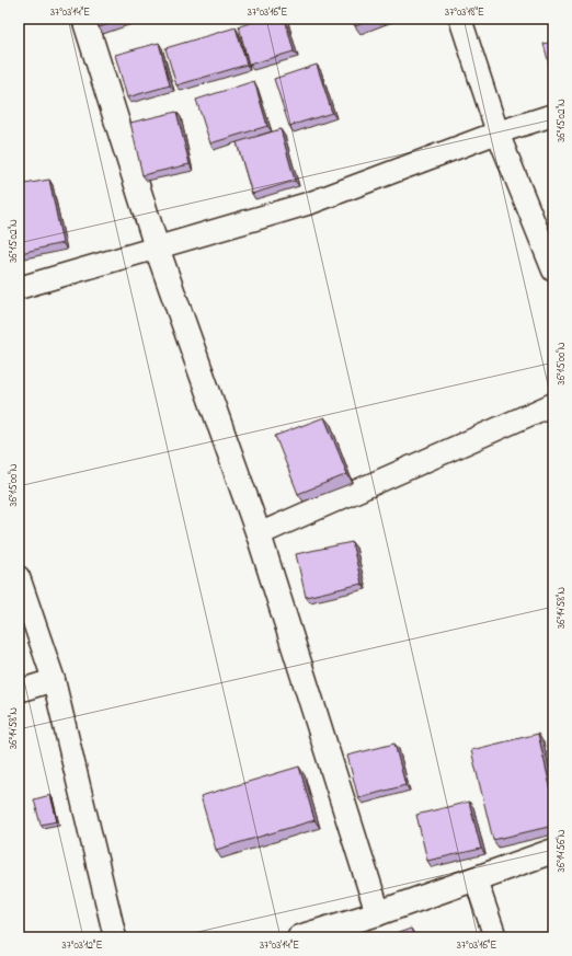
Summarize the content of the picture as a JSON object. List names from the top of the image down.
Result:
{
  "coordinates": [
    "37°03'14\"E",
    "37°03'16\"E",
    "37°03'18\"E",
    "36°15'02\"N",
    "36°15'00\"N",
    "36°14'58\"N",
    "36°14'56\"N",
    "37°03'12\"E"
  ]
}
